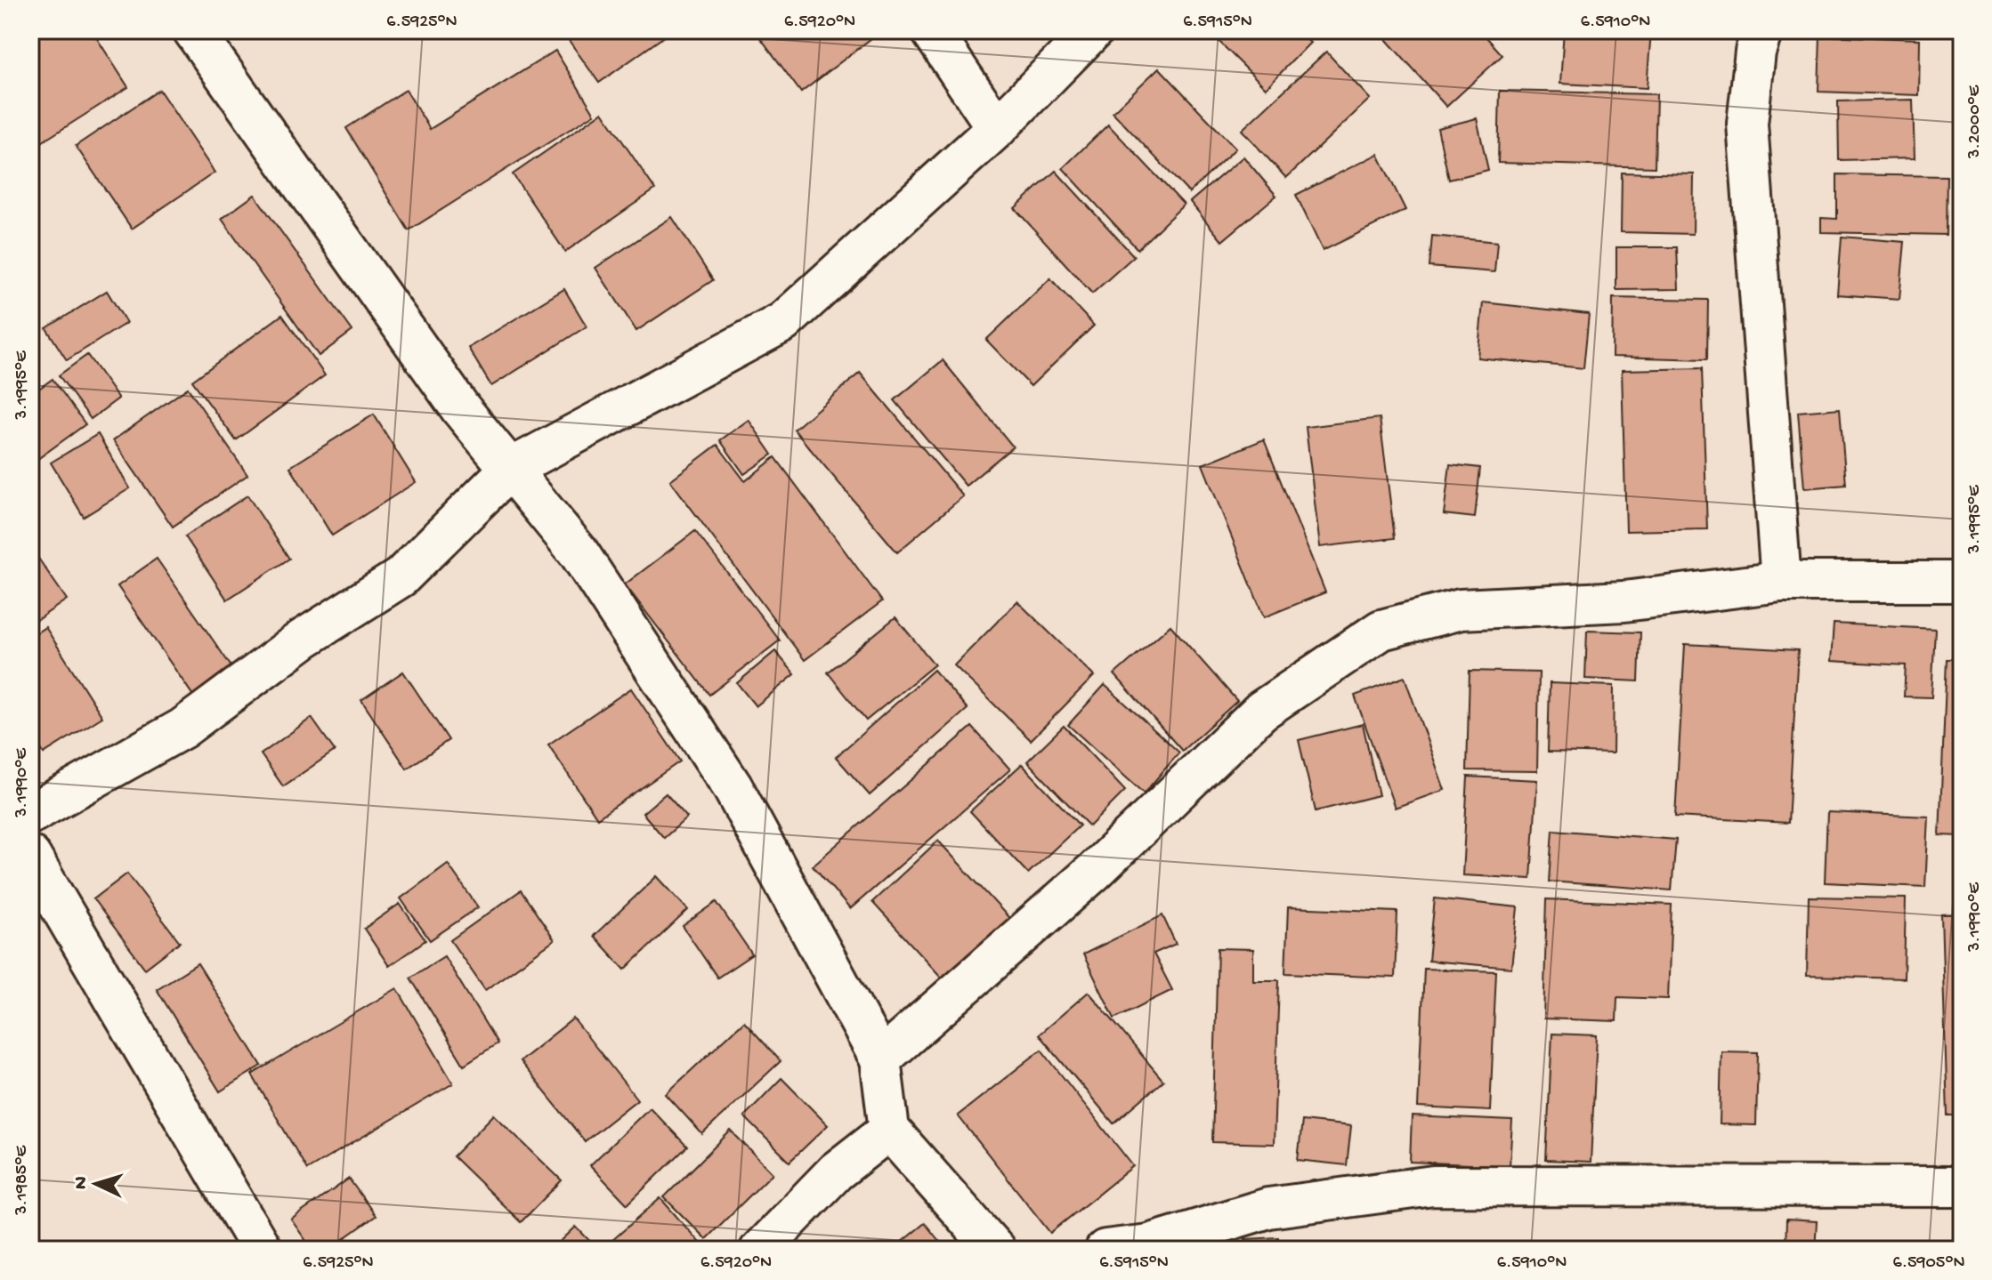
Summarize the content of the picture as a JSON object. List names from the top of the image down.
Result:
{
  "north": "left",
  "coordinates": [
    "6.5925°N",
    "6.5920°N",
    "6.5915°N",
    "6.5910°N",
    "3.2000°E",
    "3.1995°E",
    "3.1990°E",
    "3.1985°E",
    "6.5905°N"
  ]
}
